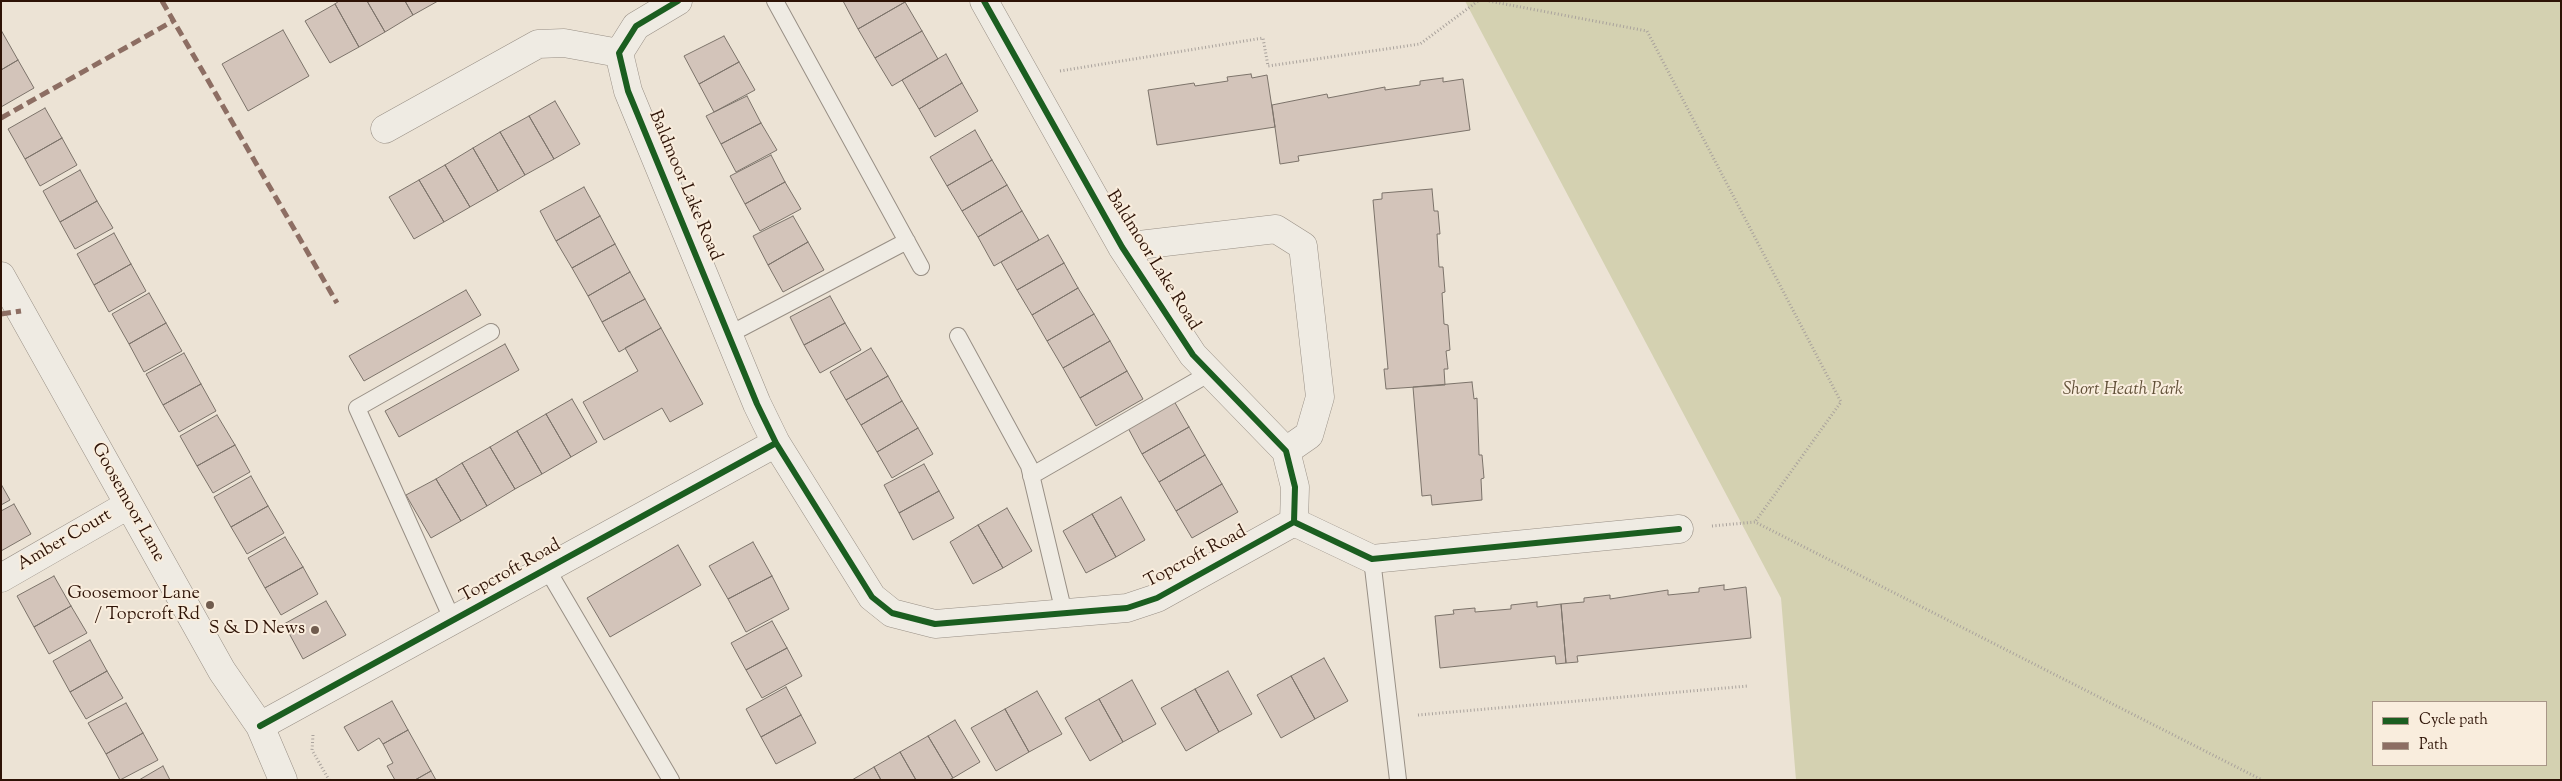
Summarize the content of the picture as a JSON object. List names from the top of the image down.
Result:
{
  "streets": {
    "street": [
      "Baldmoor Lake Road",
      "Goosemoor Lane",
      "Amber Court",
      "Topcroft Road"
    ]
  },
  "crossings": [
    ["Baldmoor Lake Road", "Topcroft Road"],
    ["Goosemoor Lane", "Amber Court"],
    ["Goosemoor Lane", "Topcroft Road"]
  ],
  "parks": ["Short Heath Park"],
  "places": ["Goosemoor Lane / Topcroft Rd", "S & D News"],
  "legend": ["Cycle path", "Path"]
}
